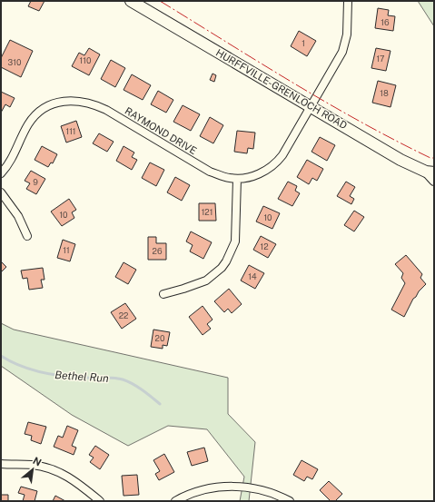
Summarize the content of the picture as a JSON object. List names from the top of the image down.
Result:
{
  "streets": {
    "main road": ["HURFFVILLE-GRENLOCH ROAD"],
    "street": ["RAYMOND DRIVE"]
  },
  "crossings": [
    ["HURFFVILLE-GRENLOCH ROAD", "RAYMOND DRIVE"]
  ],
  "water": ["Bethel Run"],
  "house_numbers": [
    "16",
    "1",
    "17",
    "110",
    "310",
    "18",
    "111",
    "9",
    "121",
    "10",
    "10",
    "12",
    "11",
    "26",
    "14",
    "22",
    "20"
  ],
  "north": "top right"
}
